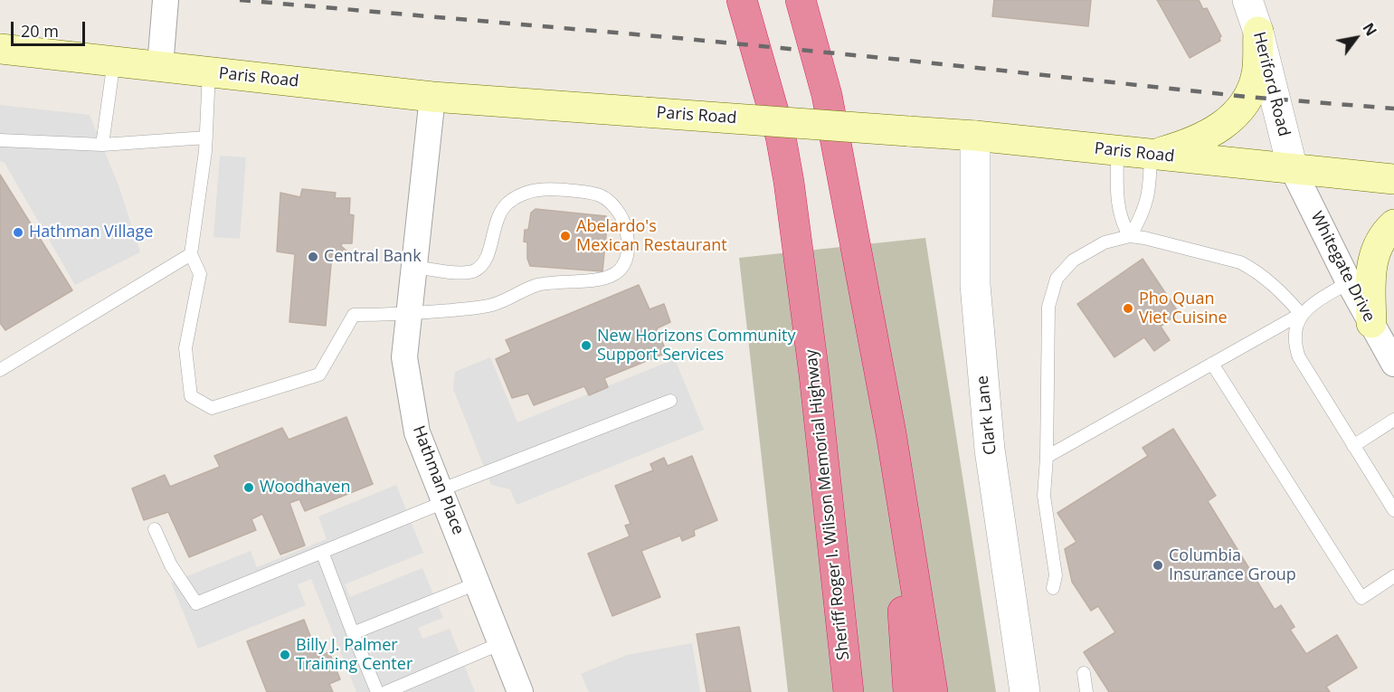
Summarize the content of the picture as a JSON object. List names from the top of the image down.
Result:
{
  "streets": {
    "highway": ["Sheriff Roger I. Wilson Memorial Highway"],
    "main road": ["Paris Road"],
    "street": [
      "Heriford Road",
      "Whitegate Drive",
      "Clark Lane",
      "Hathman Place"
    ]
  },
  "crossings": [
    ["Paris Road", "Heriford Road"],
    ["Paris Road", "Whitegate Drive"],
    ["Paris Road", "Clark Lane"],
    ["Paris Road", "Hathman Place"],
    ["Heriford Road", "Whitegate Drive"]
  ],
  "places": [
    "Hathman Village",
    "Abelardo's Mexican Restaurant",
    "Central Bank",
    "Pho Quan Viet Cuisine",
    "New Horizons Community Support Services",
    "Woodhaven",
    "Columbia Insurance Group",
    "Billy J. Palmer Training Center"
  ],
  "scale_bar": "20 m",
  "north": "top right"
}
